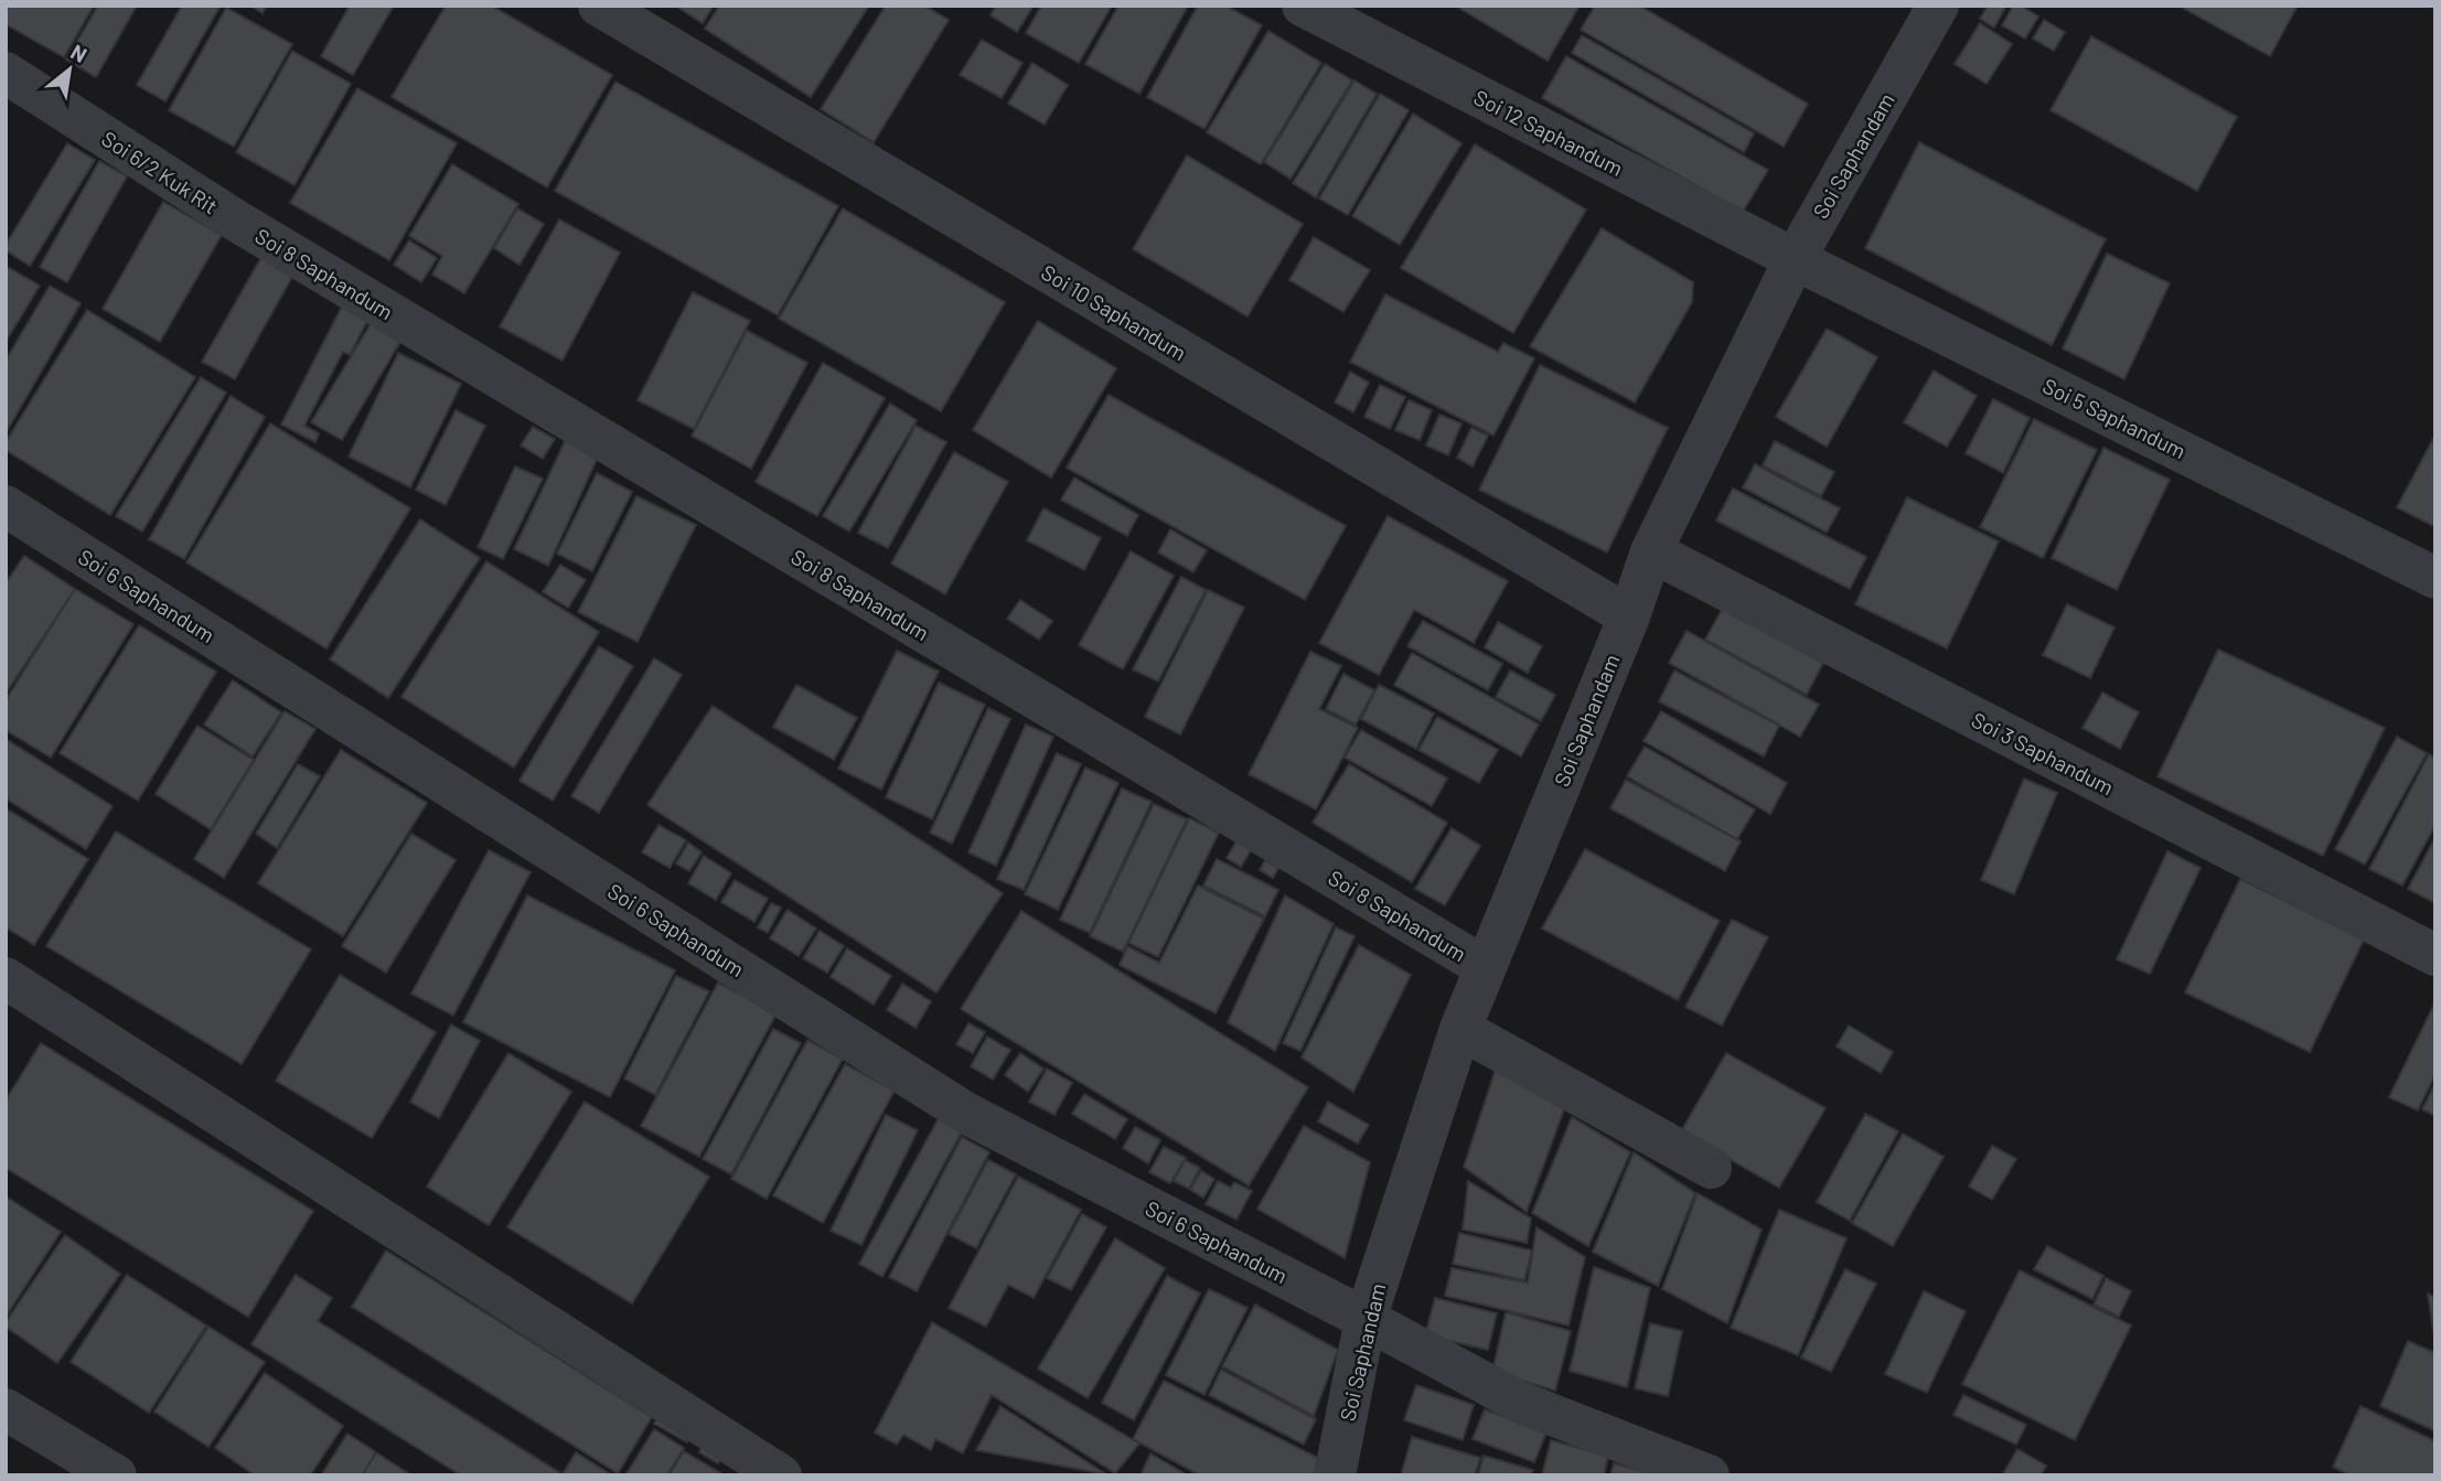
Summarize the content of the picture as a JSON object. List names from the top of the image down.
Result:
{
  "streets": {
    "street": [
      "Soi 12 Saphandum",
      "Soi Saphandam",
      "Soi 6/2 Kuk Rit",
      "Soi 8 Saphandum",
      "Soi 10 Saphandum",
      "Soi 5 Saphandum",
      "Soi 6 Saphandum",
      "Soi 3 Saphandum"
    ]
  },
  "crossings": [
    ["Soi 12 Saphandum", "Soi Saphandam"],
    ["Soi 12 Saphandum", "Soi 5 Saphandum"],
    ["Soi Saphandam", "Soi 8 Saphandum"],
    ["Soi Saphandam", "Soi 10 Saphandum"],
    ["Soi Saphandam", "Soi 5 Saphandum"],
    ["Soi Saphandam", "Soi 6 Saphandum"],
    ["Soi Saphandam", "Soi 3 Saphandum"],
    ["Soi 6/2 Kuk Rit", "Soi 8 Saphandum"]
  ],
  "north": "top right"
}
